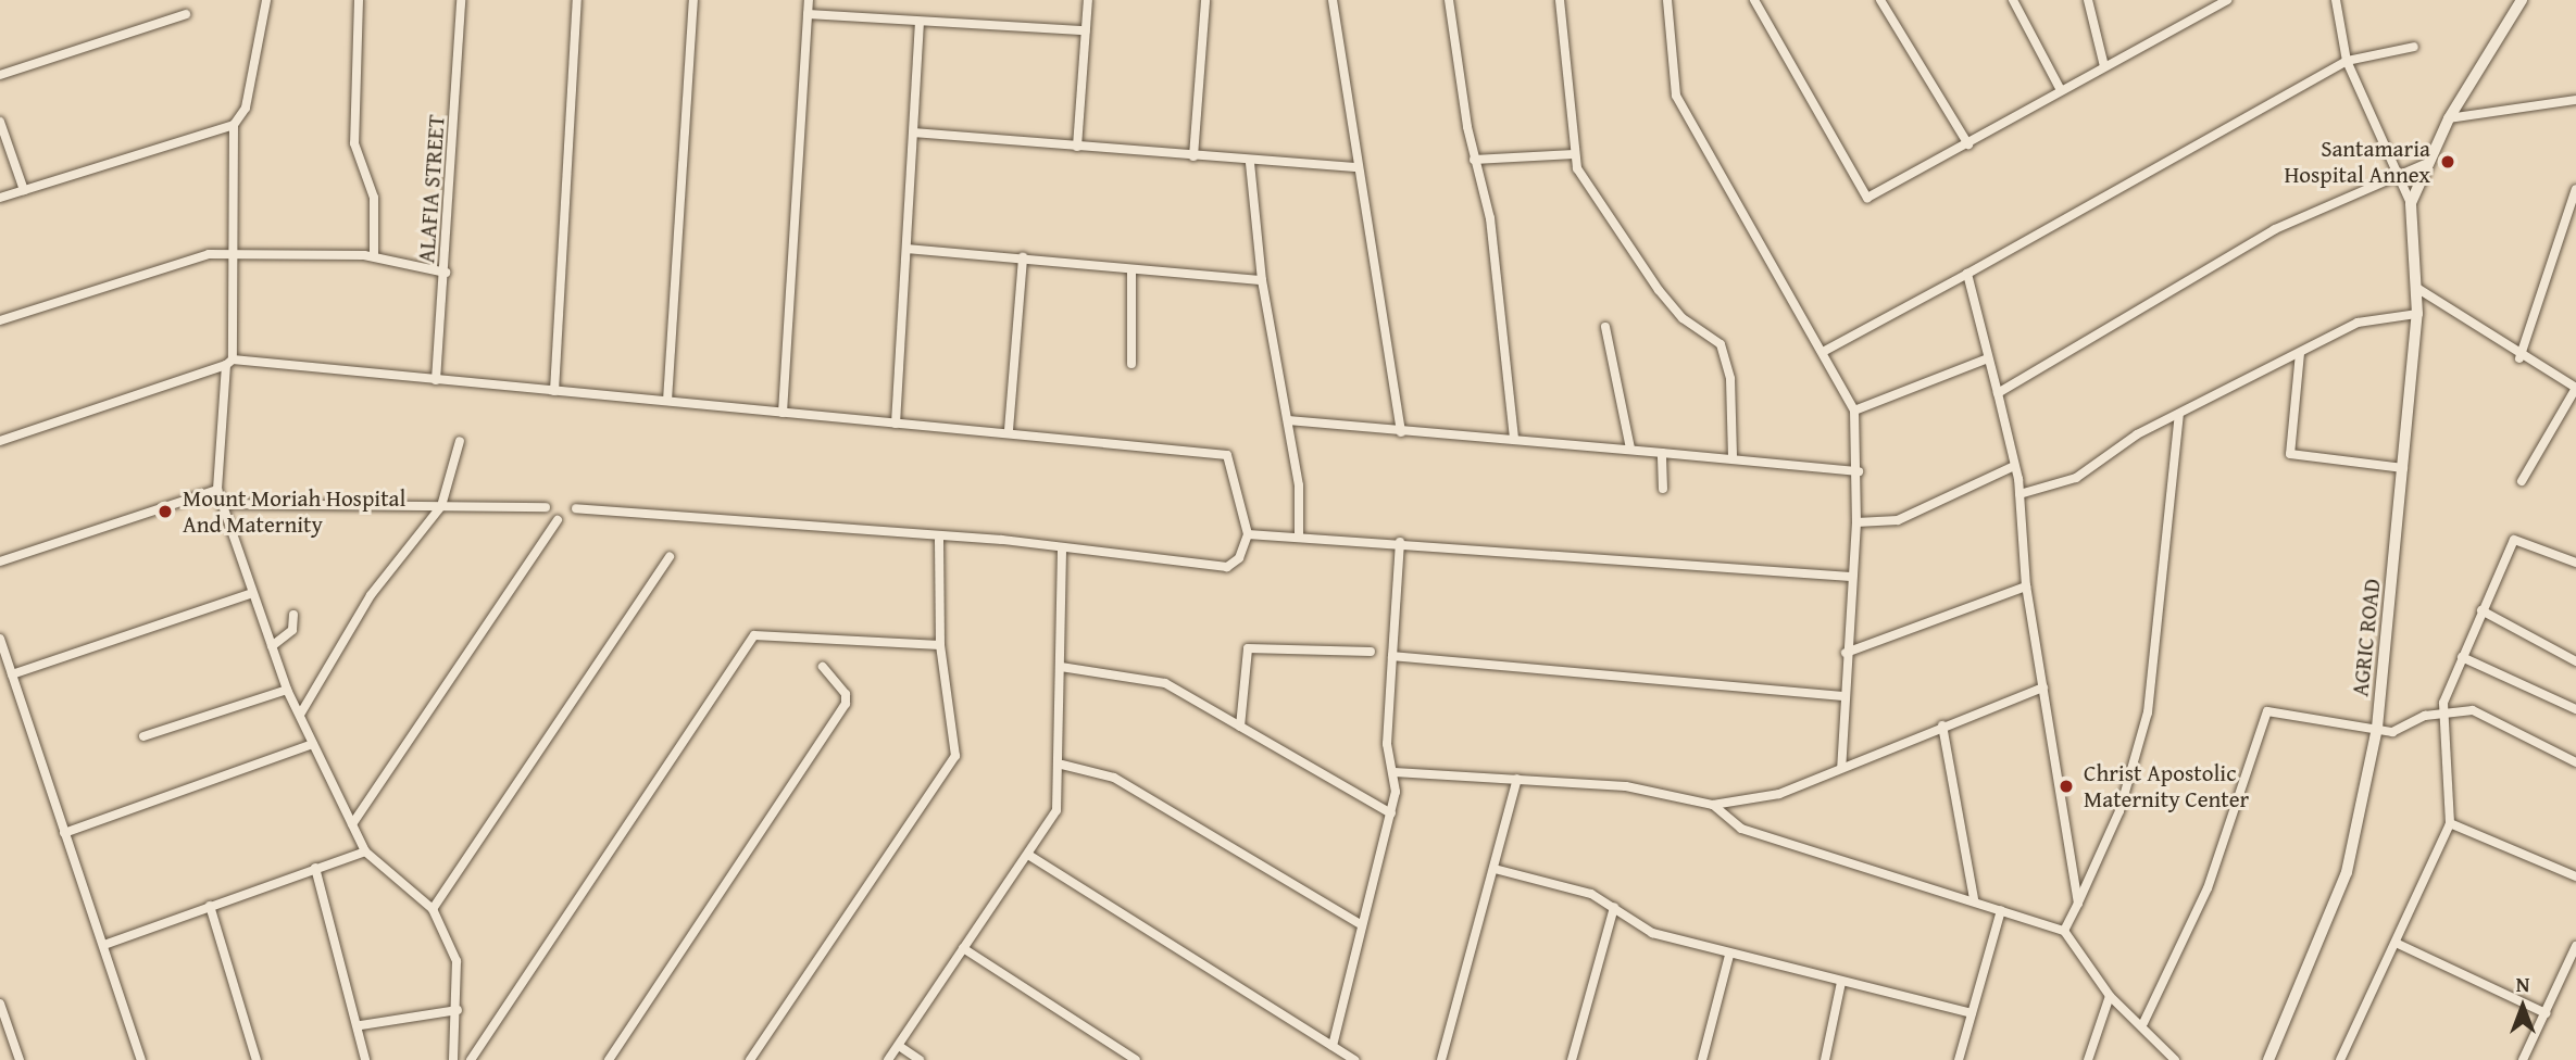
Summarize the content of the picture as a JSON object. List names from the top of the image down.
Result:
{
  "streets": {
    "street": ["ALAFIA STREET", "AGRIC ROAD"]
  },
  "places": ["Santamaria Hospital Annex", "Mount Moriah Hospital And Maternity", "Christ Apostolic Maternity Center"],
  "north": "top"
}
